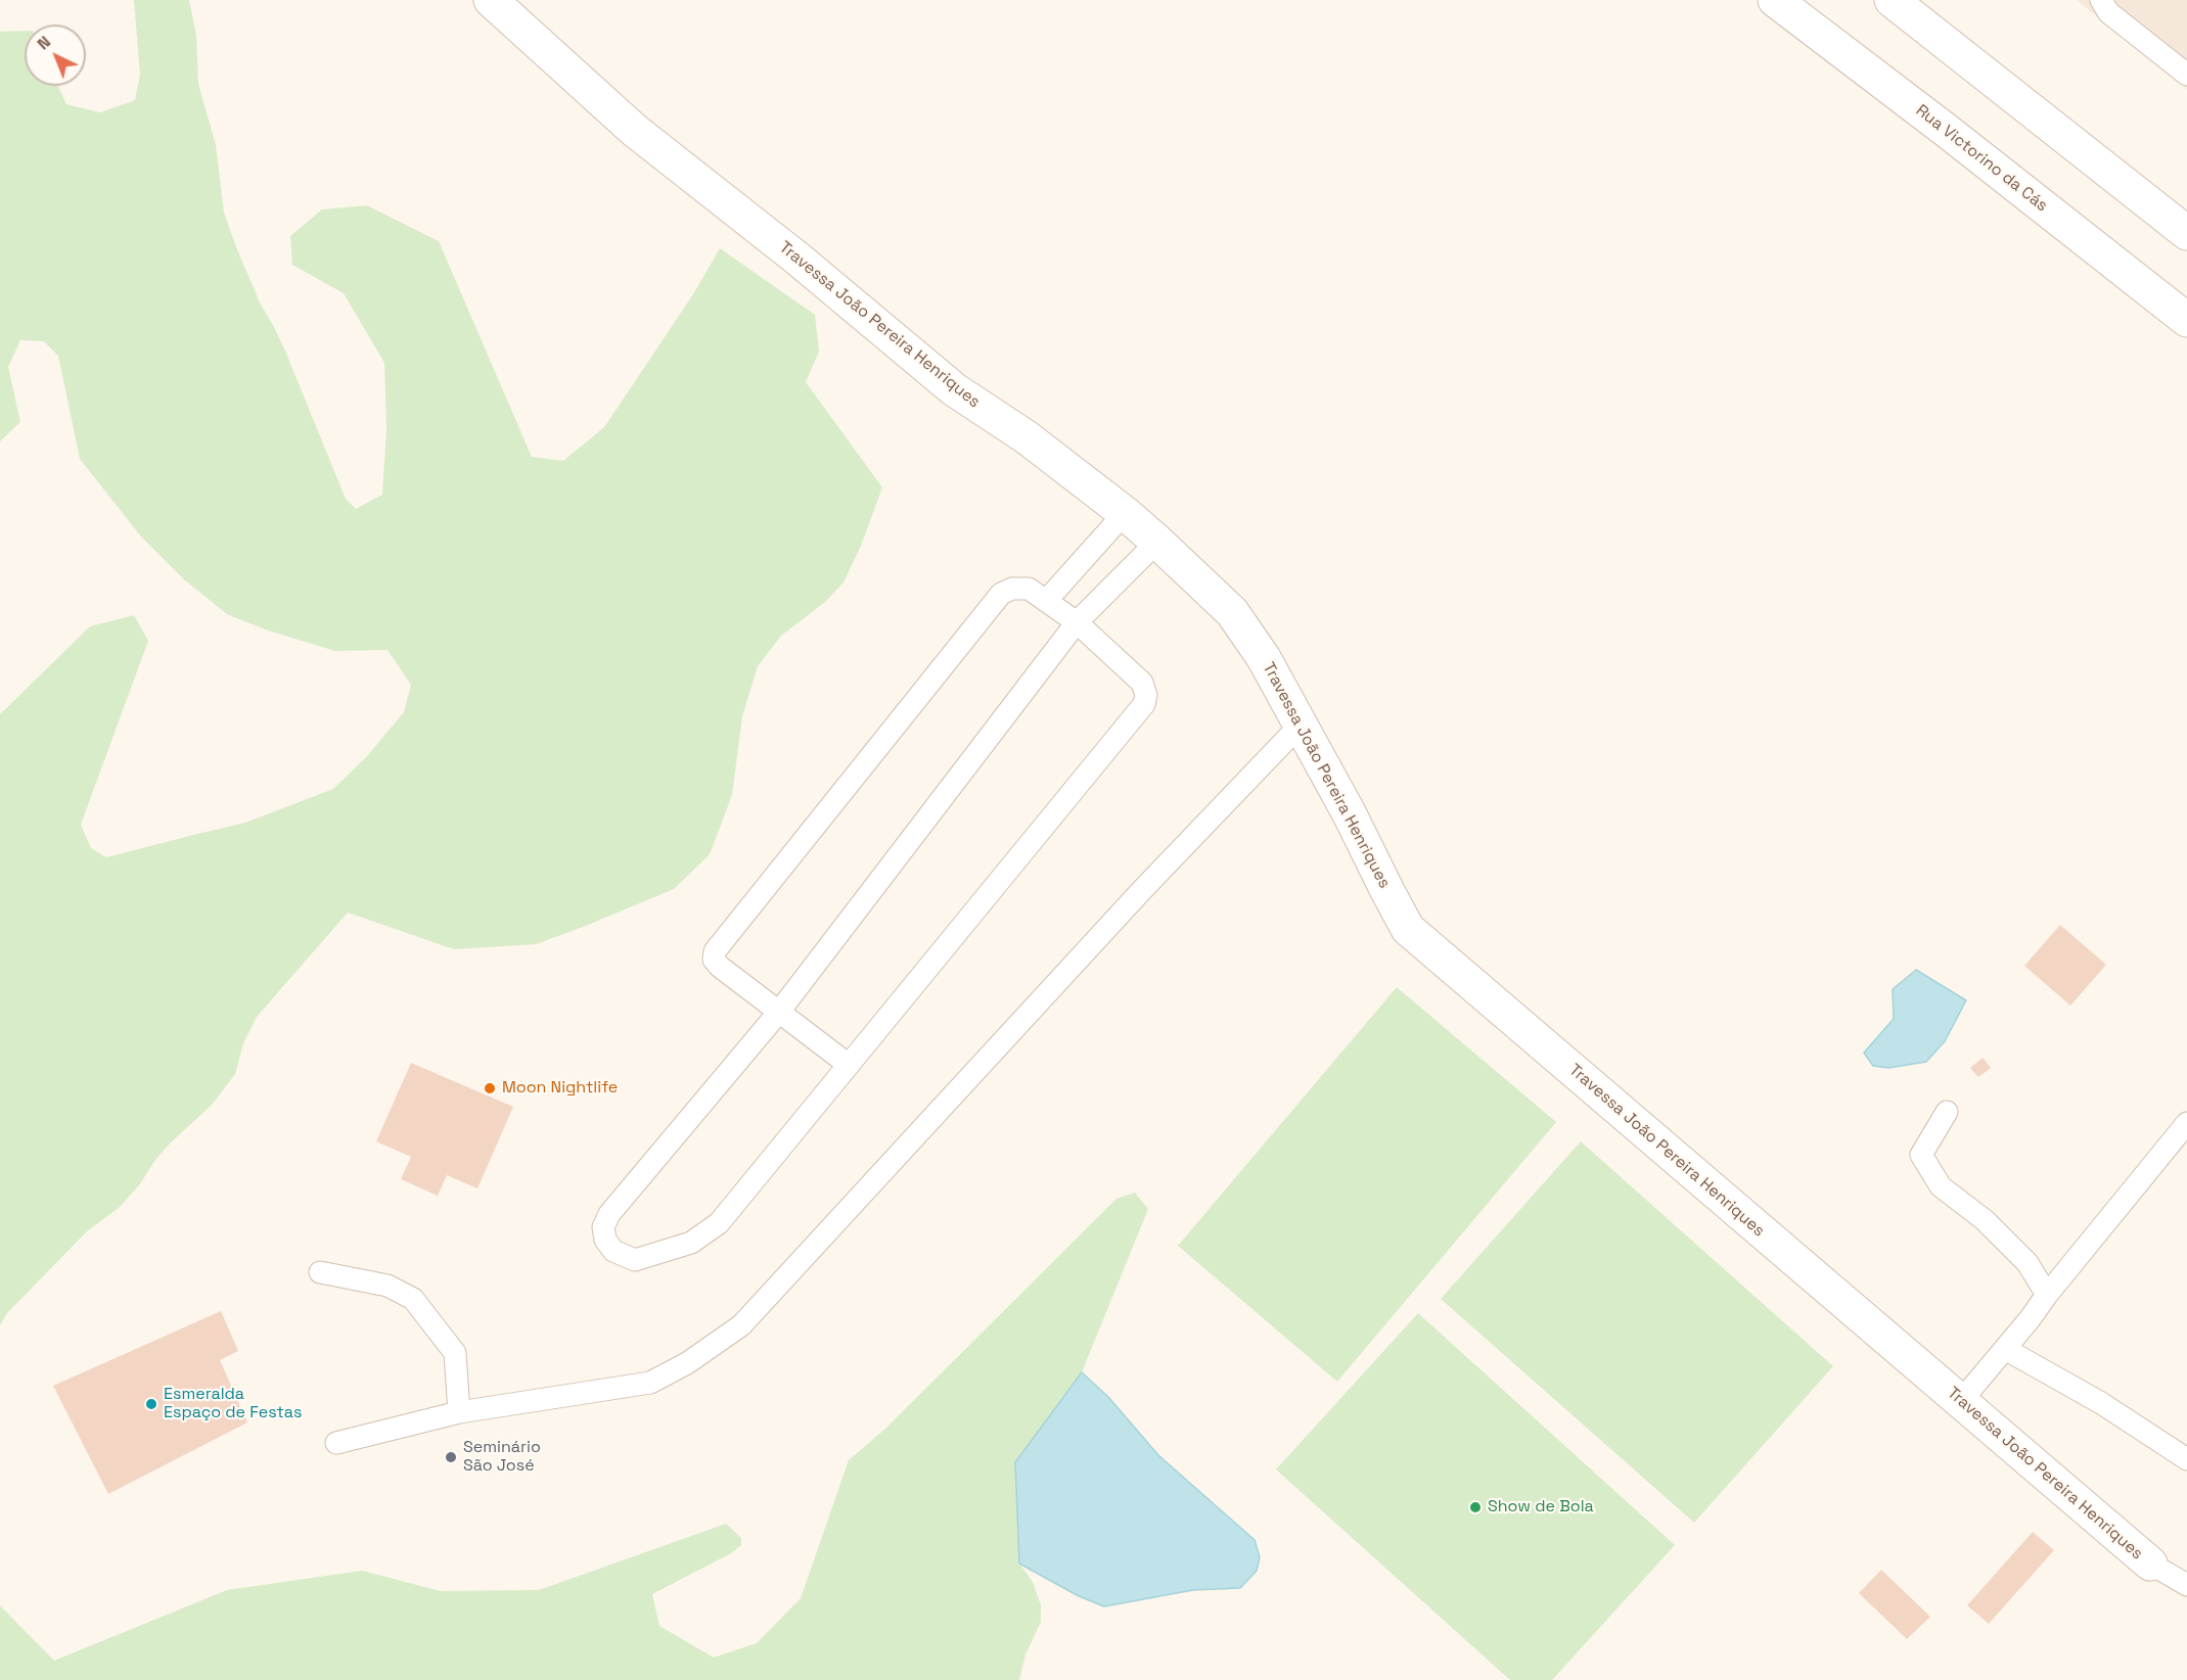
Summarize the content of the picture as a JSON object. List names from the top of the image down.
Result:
{
  "streets": {
    "street": ["Rua Victorino da Cás", "Travessa João Pereira Henriques"]
  },
  "places": [
    "Moon Nightlife",
    "Esmeralda Espaço de Festas",
    "Seminário São José",
    "Show de Bola"
  ],
  "north": "top left"
}
